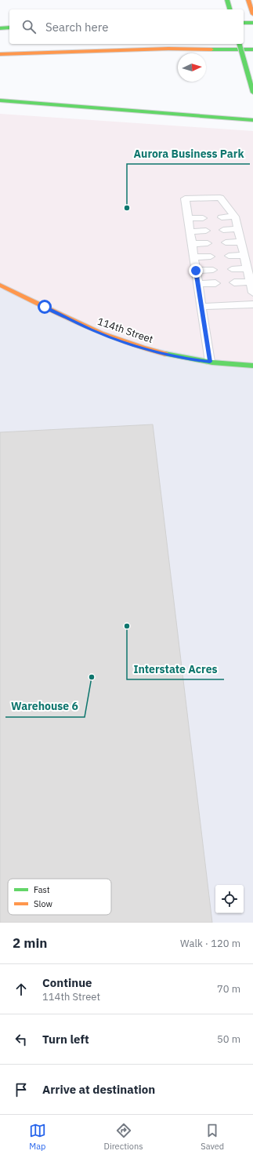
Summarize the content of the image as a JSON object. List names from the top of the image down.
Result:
{
  "streets": {
    "main road": ["114th Street"]
  },
  "places": ["Aurora Business Park", "Interstate Acres", "Warehouse 6"],
  "legend": ["Fast", "Slow"],
  "north": "right",
  "page": {
    "search": "Search here",
    "heading": ["2 min", "Walk · 120 m"],
    "list": [
      ["Continue", "114th Street", "70 m"],
      ["Turn left", "50 m"],
      "Arrive at destination"
    ],
    "nav": ["Map", "Directions", "Saved"]
  }
}
